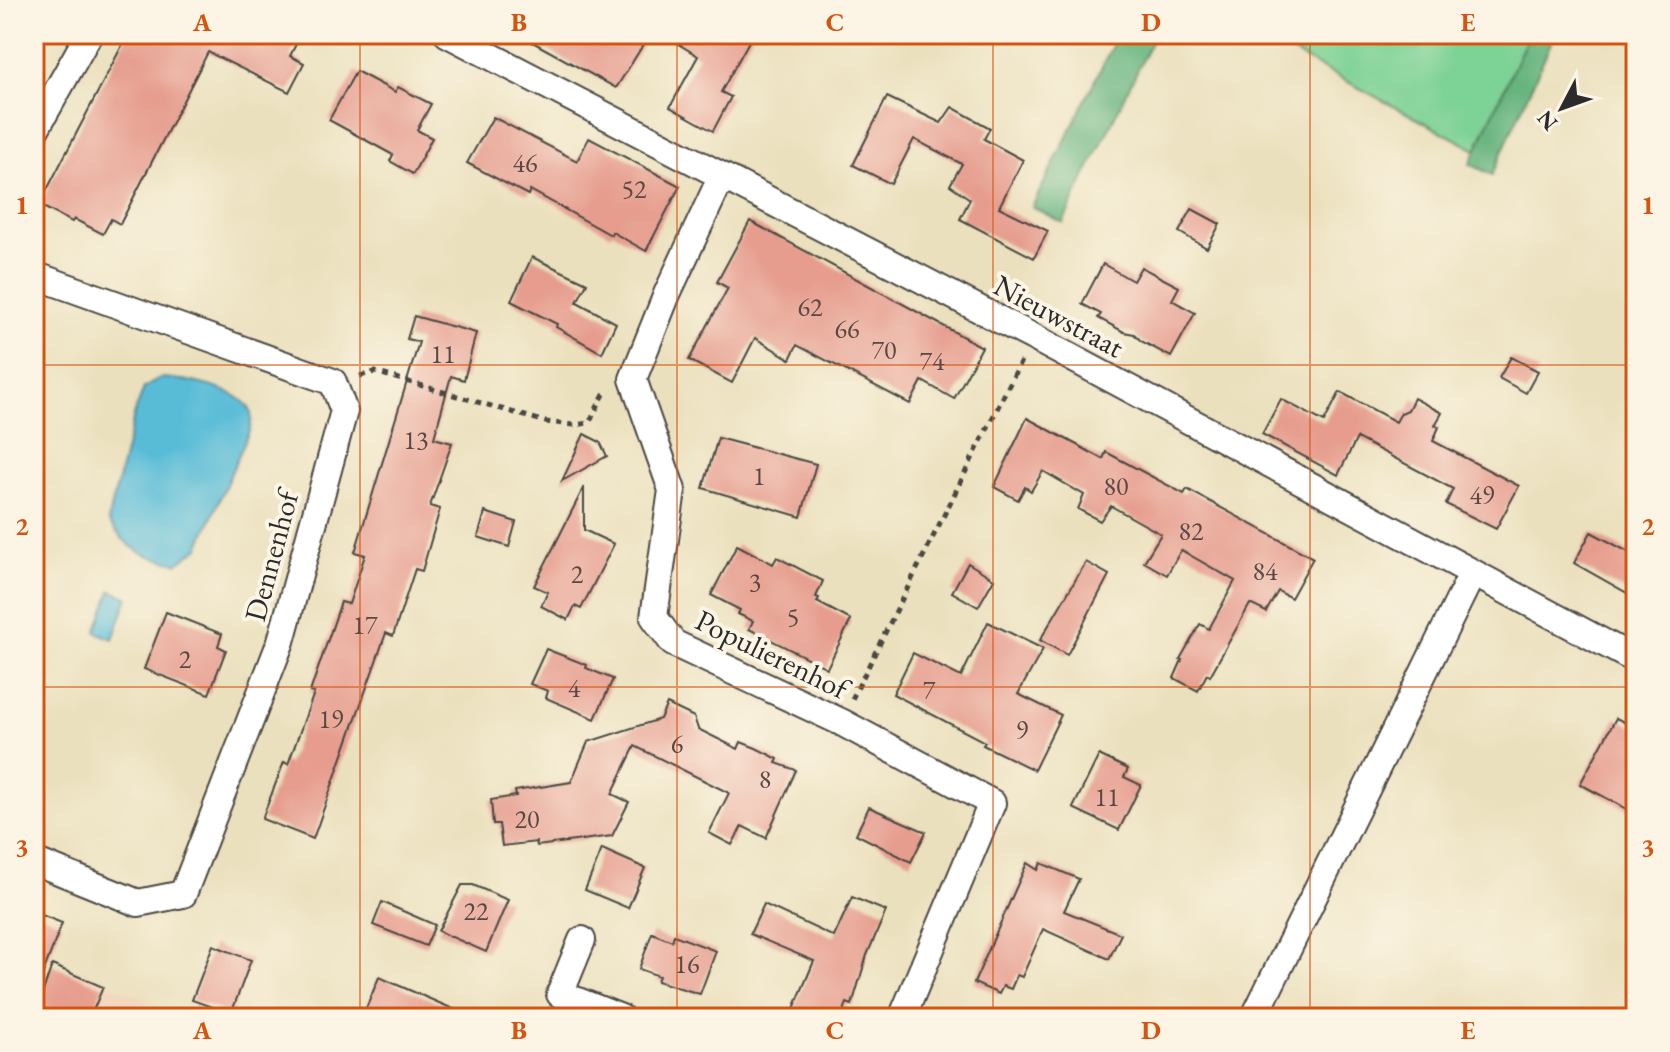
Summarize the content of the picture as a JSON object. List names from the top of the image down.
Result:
{
  "streets": {
    "street": ["Nieuwstraat", "Dennenhof", "Populierenhof"]
  },
  "house_numbers": [
    "46",
    "52",
    "62",
    "66",
    "70",
    "11",
    "74",
    "13",
    "1",
    "80",
    "49",
    "82",
    "84",
    "2",
    "3",
    "5",
    "17",
    "2",
    "4",
    "7",
    "19",
    "9",
    "6",
    "8",
    "11",
    "20",
    "22",
    "16"
  ],
  "north": "bottom left",
  "grid": {
    "columns": [
      "A",
      "B",
      "C",
      "D",
      "E"
    ],
    "rows": ["1", "2", "3"]
  }
}
